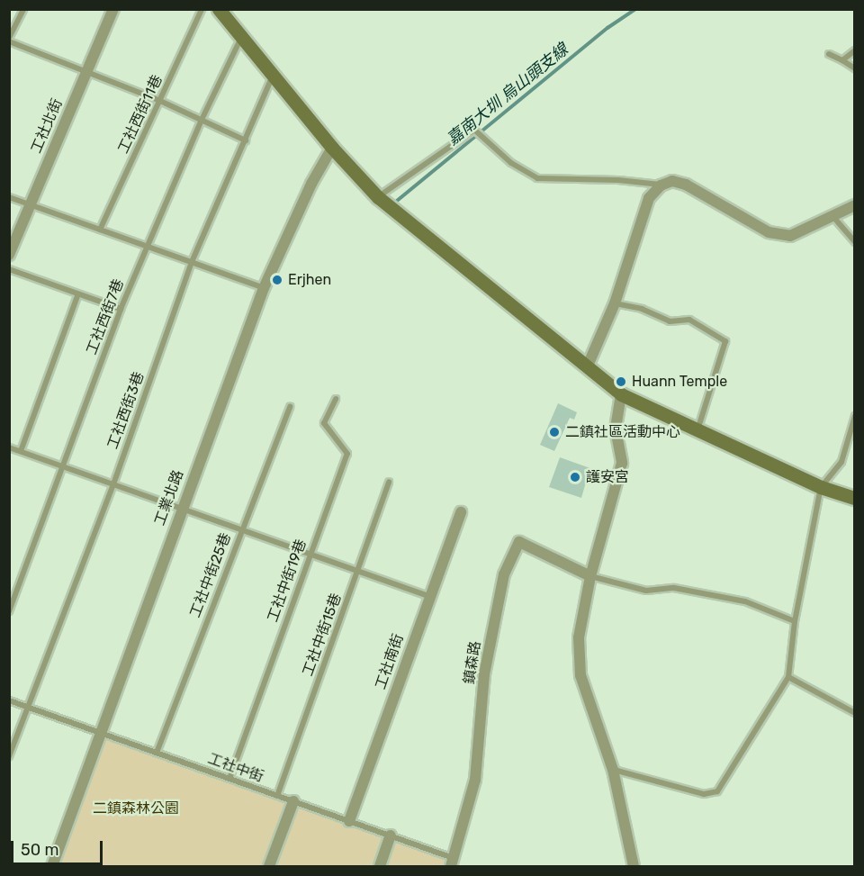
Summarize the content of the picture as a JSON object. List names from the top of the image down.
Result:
{
  "streets": {
    "street": [
      "工社北街",
      "工業北路",
      "工社南街",
      "鎮森路"
    ],
    "lane": [
      "工社西街11巷",
      "工社西街7巷",
      "工社西街3巷",
      "工社中街25巷",
      "工社中街19巷",
      "工社中街15巷",
      "工社中街"
    ]
  },
  "crossings": [
    ["工社西街3巷", "工社中街"],
    ["工業北路", "工社中街"],
    ["工社中街25巷", "工社中街"],
    ["工社中街19巷", "工社中街"],
    ["工社中街15巷", "工社中街"],
    ["工社南街", "工社中街"],
    ["鎮森路", "工社中街"]
  ],
  "water": ["嘉南大圳 烏山頭支線"],
  "parks": ["二鎮森林公園"],
  "places": [
    "Erjhen",
    "Huann Temple",
    "二鎮社區活動中心",
    "護安宮"
  ],
  "scale_bar": "50 m"
}
